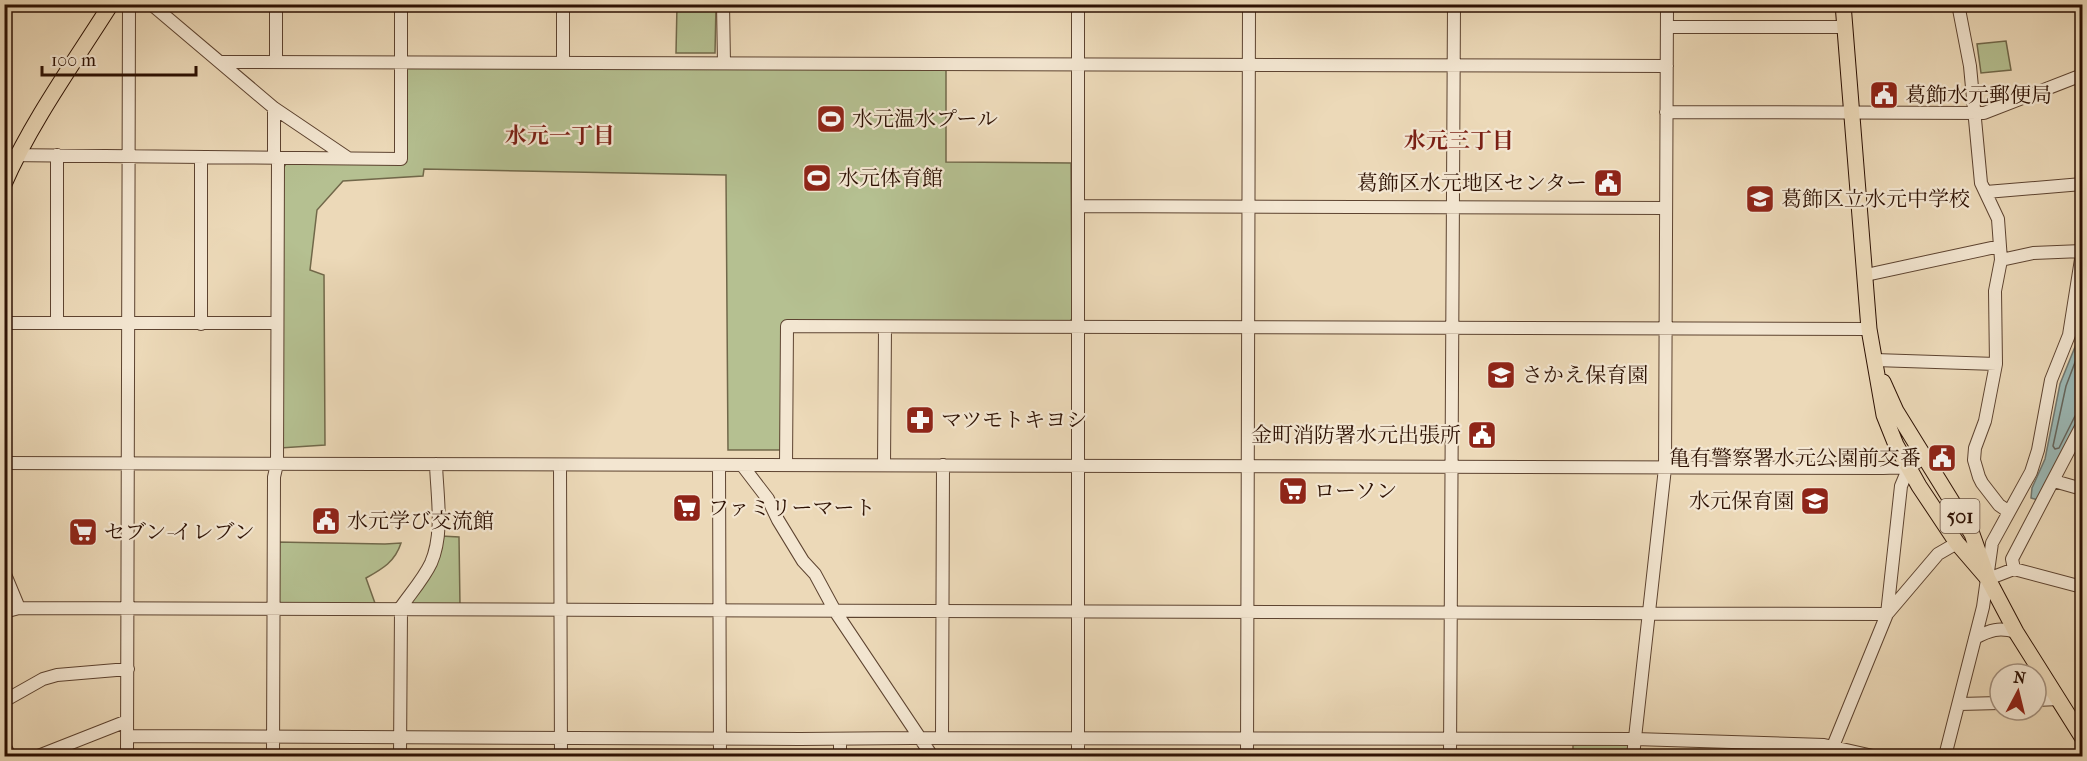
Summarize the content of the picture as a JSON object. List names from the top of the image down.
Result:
{
  "streets": {
    "main road": ["501"]
  },
  "districts": ["水元一丁目", "水元三丁目"],
  "places": {
    "public building": [
      "葛飾水元郵便局",
      "葛飾区水元地区センター",
      "金町消防署水元出張所",
      "亀有警察署水元公園前交番",
      "水元学び交流館"
    ],
    "sports": ["水元温水プール", "水元体育館"],
    "school or university": ["葛飾区立水元中学校", "さかえ保育園", "水元保育園"],
    "pharmacy": ["マツモトキヨシ"],
    "supermarket": ["ローソン", "ファミリーマート", "セブン-イレブン"]
  },
  "scale_bar": "100 m",
  "north": "top"
}
